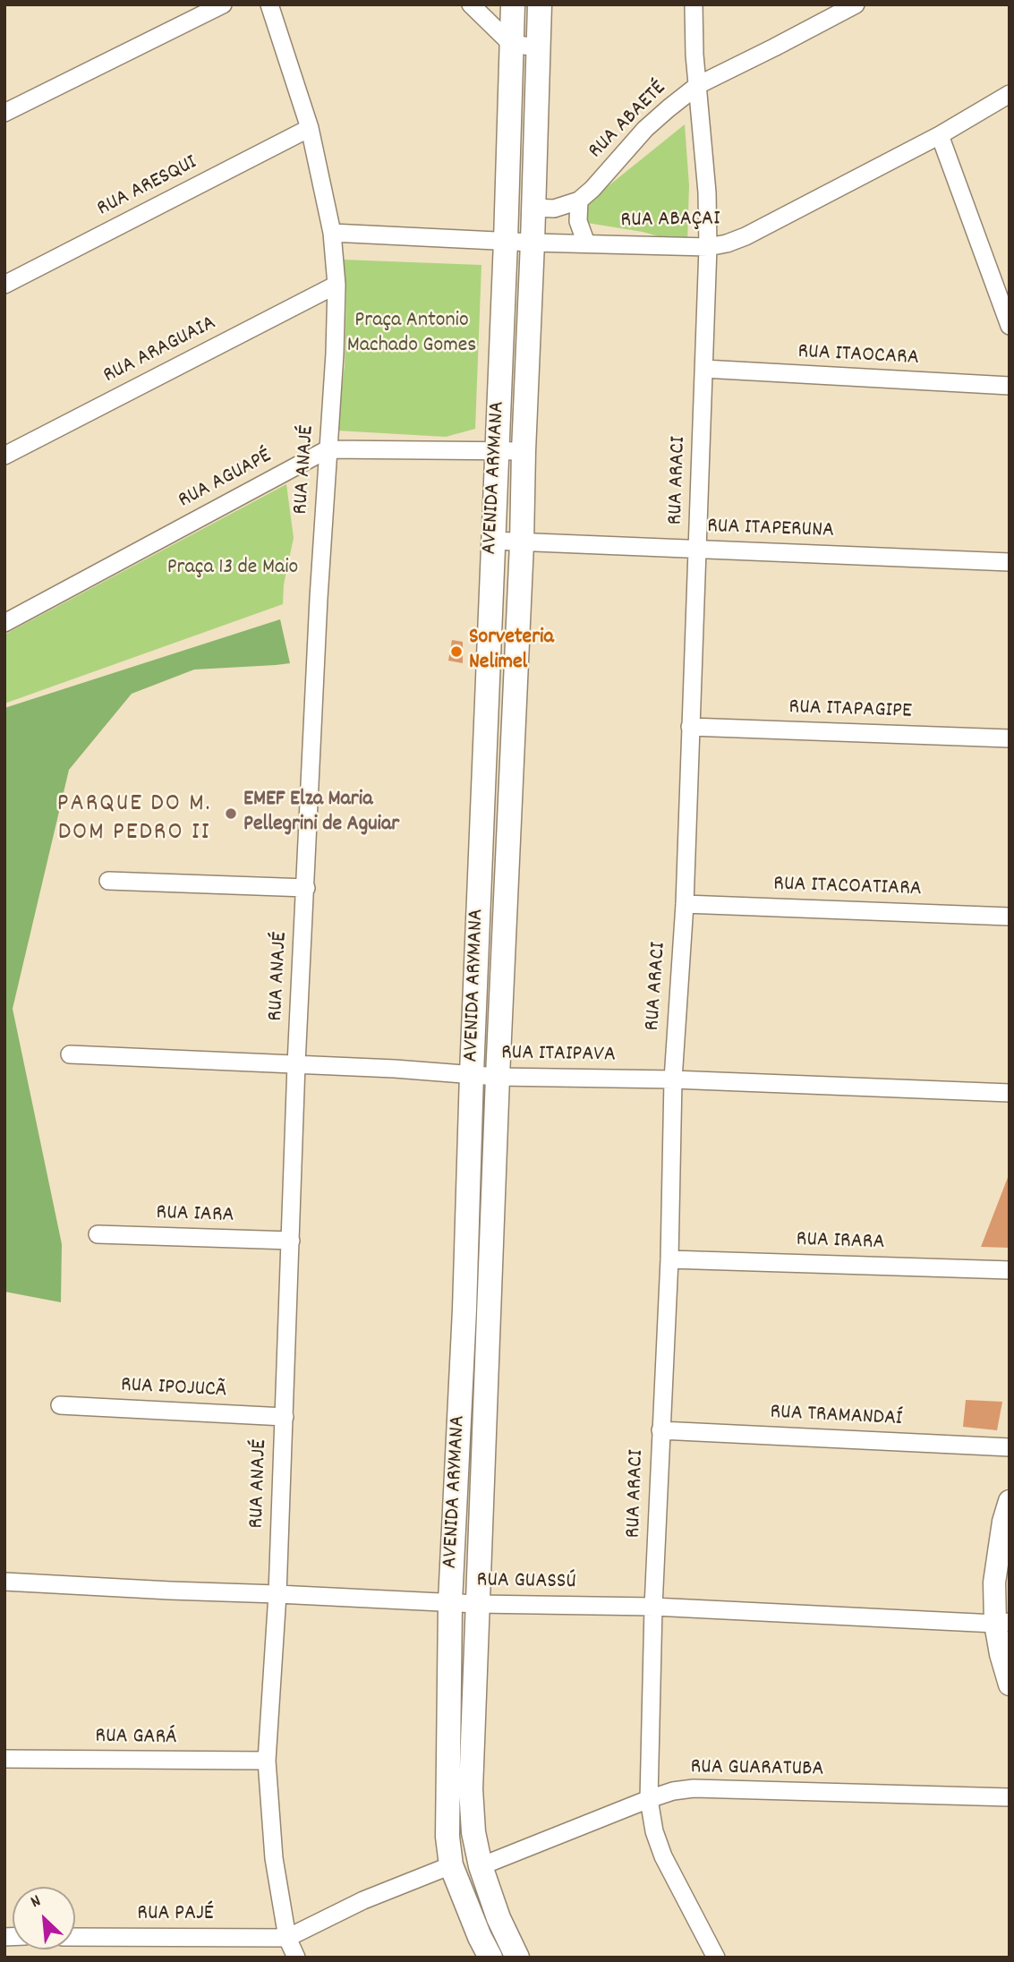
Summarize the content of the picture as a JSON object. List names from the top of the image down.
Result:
{
  "streets": {
    "main road": ["AVENIDA ARYMANA"],
    "street": [
      "RUA ABAETÉ",
      "RUA ARESQUI",
      "RUA ABAÇAI",
      "RUA ARAGUAIA",
      "RUA ITAOCARA",
      "RUA ANAJÉ",
      "RUA AGUAPÉ",
      "RUA ARACI",
      "RUA ITAPERUNA",
      "RUA ITAPAGIPE",
      "RUA ITACOATIARA",
      "RUA ITAIPAVA",
      "RUA IARA",
      "RUA IRARA",
      "RUA IPOJUCÃ",
      "RUA TRAMANDAÍ",
      "RUA GUASSÚ",
      "RUA GARÁ",
      "RUA GUARATUBA",
      "RUA PAJÉ"
    ]
  },
  "crossings": [
    ["RUA ABAETÉ", "AVENIDA ARYMANA"],
    ["RUA ABAETÉ", "RUA ARACI"],
    ["RUA ARESQUI", "RUA ANAJÉ"],
    ["RUA ABAÇAI", "RUA ANAJÉ"],
    ["RUA ABAÇAI", "AVENIDA ARYMANA"],
    ["RUA ABAÇAI", "RUA ARACI"],
    ["RUA ARAGUAIA", "RUA ANAJÉ"],
    ["RUA ITAOCARA", "RUA ARACI"],
    ["RUA ANAJÉ", "RUA AGUAPÉ"],
    ["RUA ANAJÉ", "RUA ITAIPAVA"],
    ["RUA ANAJÉ", "RUA IARA"],
    ["RUA ANAJÉ", "RUA IPOJUCÃ"],
    ["RUA ANAJÉ", "RUA GUASSÚ"],
    ["RUA ANAJÉ", "RUA GARÁ"],
    ["RUA ANAJÉ", "RUA PAJÉ"],
    ["AVENIDA ARYMANA", "RUA AGUAPÉ"],
    ["AVENIDA ARYMANA", "RUA ITAPERUNA"],
    ["AVENIDA ARYMANA", "RUA ITAIPAVA"],
    ["AVENIDA ARYMANA", "RUA GUASSÚ"],
    ["AVENIDA ARYMANA", "RUA GUARATUBA"],
    ["RUA ARACI", "RUA ITAPERUNA"],
    ["RUA ARACI", "RUA ITAPAGIPE"],
    ["RUA ARACI", "RUA ITACOATIARA"],
    ["RUA ARACI", "RUA ITAIPAVA"],
    ["RUA ARACI", "RUA IRARA"],
    ["RUA ARACI", "RUA TRAMANDAÍ"],
    ["RUA ARACI", "RUA GUASSÚ"],
    ["RUA ARACI", "RUA GUARATUBA"]
  ],
  "districts": ["PARQUE DO M. DOM PEDRO II"],
  "parks": ["Praça Antonio Machado Gomes", "Praça 13 de Maio"],
  "places": ["Sorveteria Nelimel", "EMEF Elza Maria Pellegrini de Aguiar"],
  "north": "top left"
}
